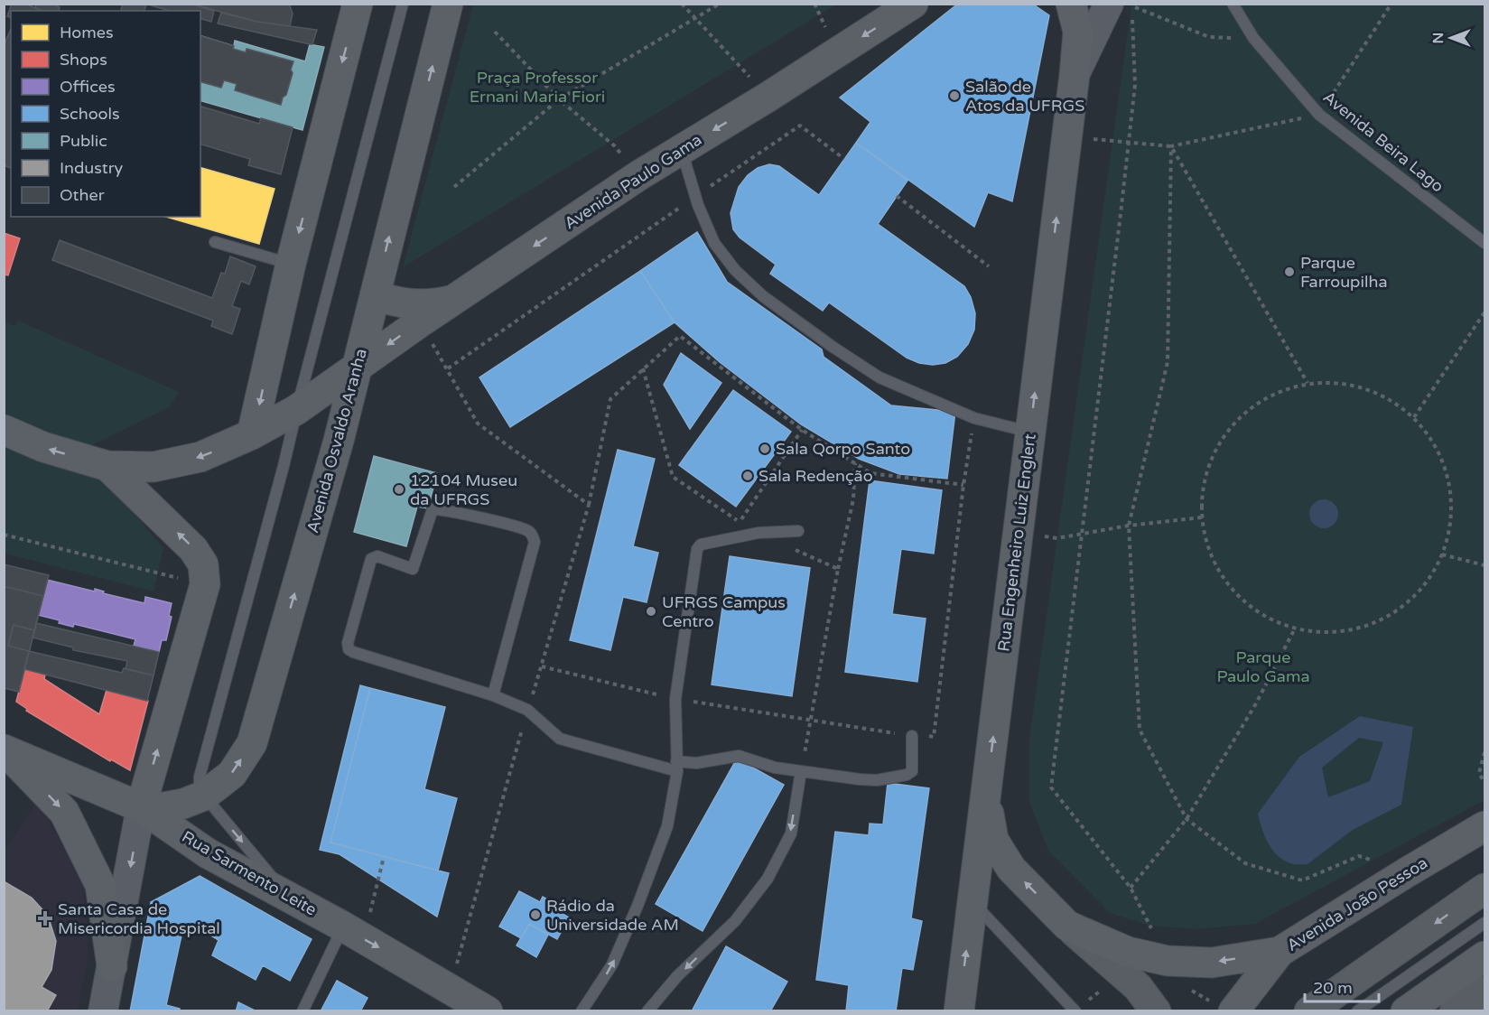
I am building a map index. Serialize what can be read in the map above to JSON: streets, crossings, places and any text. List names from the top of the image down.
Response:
{
  "streets": {
    "main road": [
      "Avenida Paulo Gama",
      "Avenida Osvaldo Aranha",
      "Rua Engenheiro Luiz Englert",
      "Rua Sarmento Leite",
      "Avenida João Pessoa"
    ],
    "lane": ["Avenida Beira Lago"]
  },
  "crossings": [
    ["Avenida Paulo Gama", "Avenida Osvaldo Aranha"],
    ["Avenida Osvaldo Aranha", "Rua Sarmento Leite"]
  ],
  "one_way": ["Avenida Paulo Gama", "Rua Engenheiro Luiz Englert"],
  "parks": ["Praça Professor Ernani Maria Fiori", "Parque Paulo Gama"],
  "places": {
    "other": [
      "Salão de Atos da UFRGS",
      "Parque Farroupilha",
      "Sala Qorpo Santo",
      "Sala Redenção",
      "12104 Museu da UFRGS",
      "UFRGS Campus Centro",
      "Rádio da Universidade AM"
    ],
    "health": ["Santa Casa de Misericordia Hospital"]
  },
  "legend": [
    "Homes",
    "Shops",
    "Offices",
    "Schools",
    "Public",
    "Industry",
    "Other"
  ],
  "scale_bar": "20 m",
  "north": "left"
}
